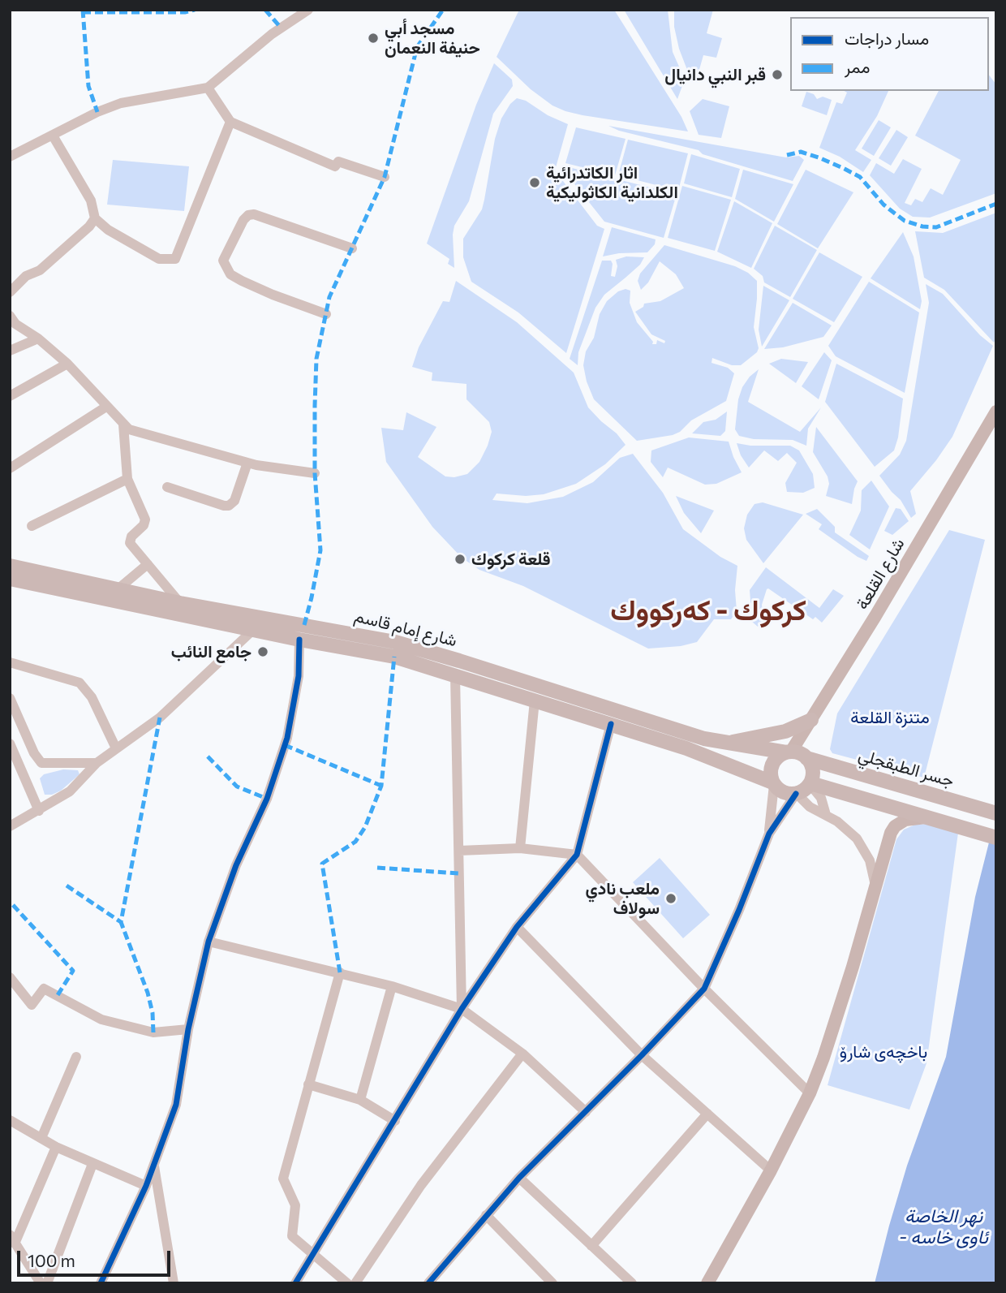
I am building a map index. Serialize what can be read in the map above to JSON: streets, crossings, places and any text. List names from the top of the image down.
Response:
{
  "streets": {
    "main road": ["شارع إمام قاسم", "جسر الطبقجلي"],
    "street": ["شارع القلعة"]
  },
  "crossings": [
    ["شارع القلعة", "شارع إمام قاسم"],
    ["شارع القلعة", "جسر الطبقجلي"],
    ["شارع إمام قاسم", "جسر الطبقجلي"]
  ],
  "districts": ["كركوك - کەرکووك"],
  "water": ["نهر الخاصة - ئاوی خاسە"],
  "parks": ["متنزة القلعة", "باخچەی شارۆ"],
  "places": [
    "مسجد أبي حنيفة النعمان",
    "قبر النبي دانيال",
    "اثار الكاتدرائية الكلدانية الكاثوليكية",
    "قلعة كركوك",
    "جامع النائب",
    "ملعب نادي سولاف"
  ],
  "legend": ["مسار دراجات", "ممر"],
  "scale_bar": "100 m"
}
